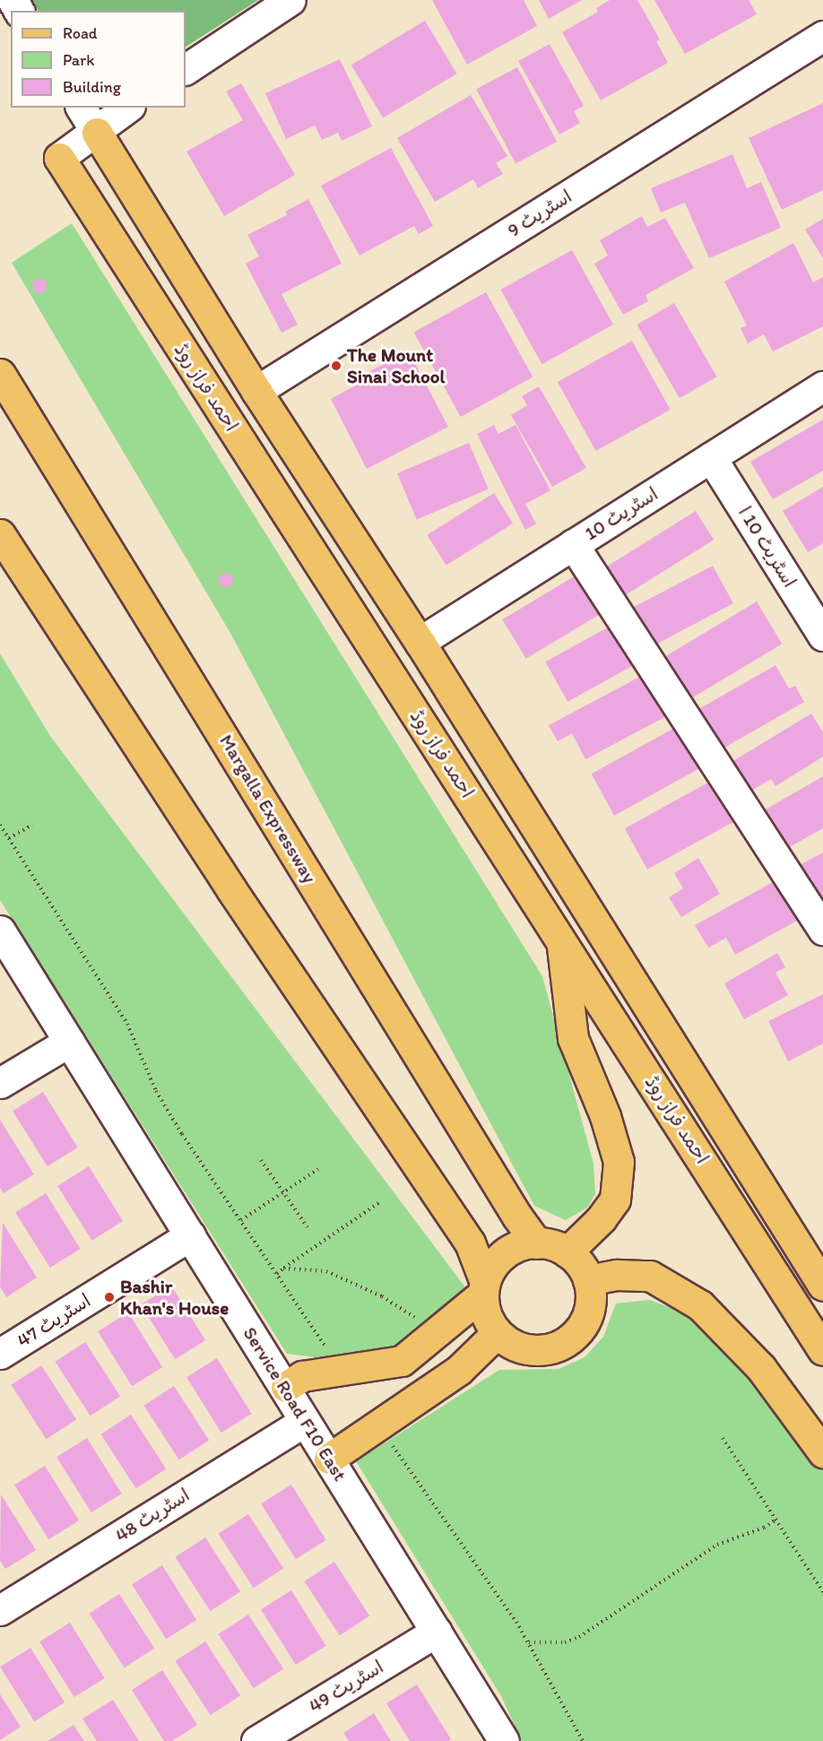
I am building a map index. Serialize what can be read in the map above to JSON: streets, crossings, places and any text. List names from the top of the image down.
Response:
{
  "streets": {
    "main road": ["احمد فراز روڈ", "Margalla Expressway"],
    "street": [
      "اسٹریٹ 9",
      "اسٹریٹ 10",
      "اسٹریٹ 10 ا",
      "اسٹریٹ 47",
      "Service Road F10 East",
      "اسٹریٹ 48",
      "اسٹریٹ 49"
    ]
  },
  "crossings": [
    ["اسٹریٹ 9", "احمد فراز روڈ"],
    ["احمد فراز روڈ", "اسٹریٹ 10"],
    ["اسٹریٹ 10", "اسٹریٹ 10 ا"],
    ["اسٹریٹ 47", "Service Road F10 East"],
    ["Service Road F10 East", "اسٹریٹ 48"],
    ["Service Road F10 East", "اسٹریٹ 49"]
  ],
  "places": ["The Mount Sinai School", "Bashir Khan's House"],
  "legend": ["Road", "Park", "Building"]
}
